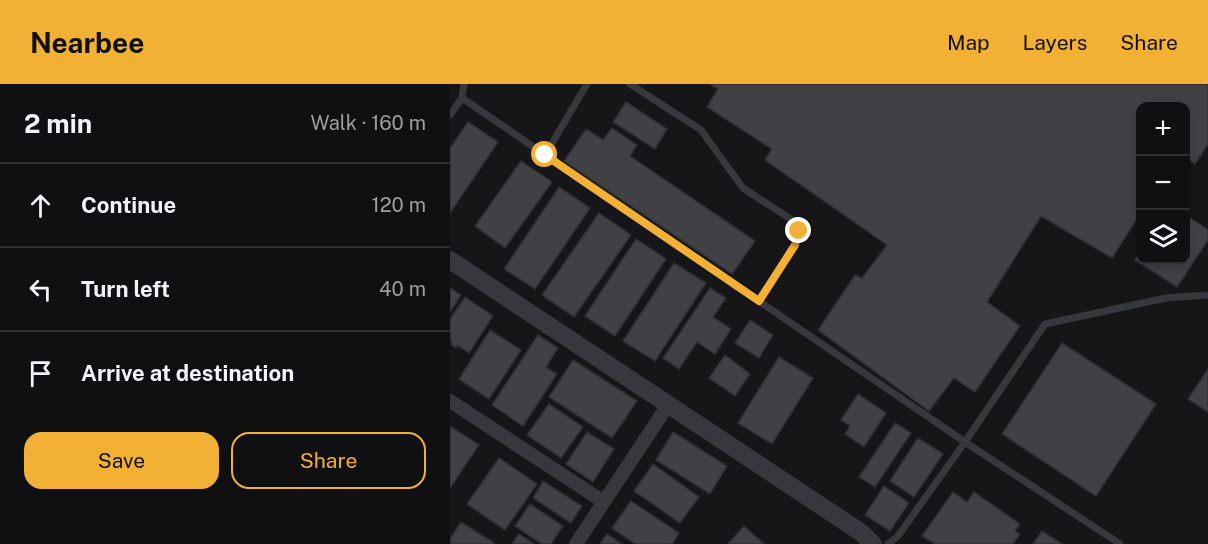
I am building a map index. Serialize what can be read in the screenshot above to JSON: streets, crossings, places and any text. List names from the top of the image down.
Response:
{
  "page": {
    "header": "Nearbee",
    "nav": ["Map", "Layers", "Share"],
    "heading": ["2 min", "Walk · 160 m"],
    "map_buttons": ["+", "−"],
    "list": [
      ["Continue", "120 m"],
      ["Turn left", "40 m"],
      "Arrive at destination"
    ],
    "buttons": ["Save", "Share"]
  }
}
